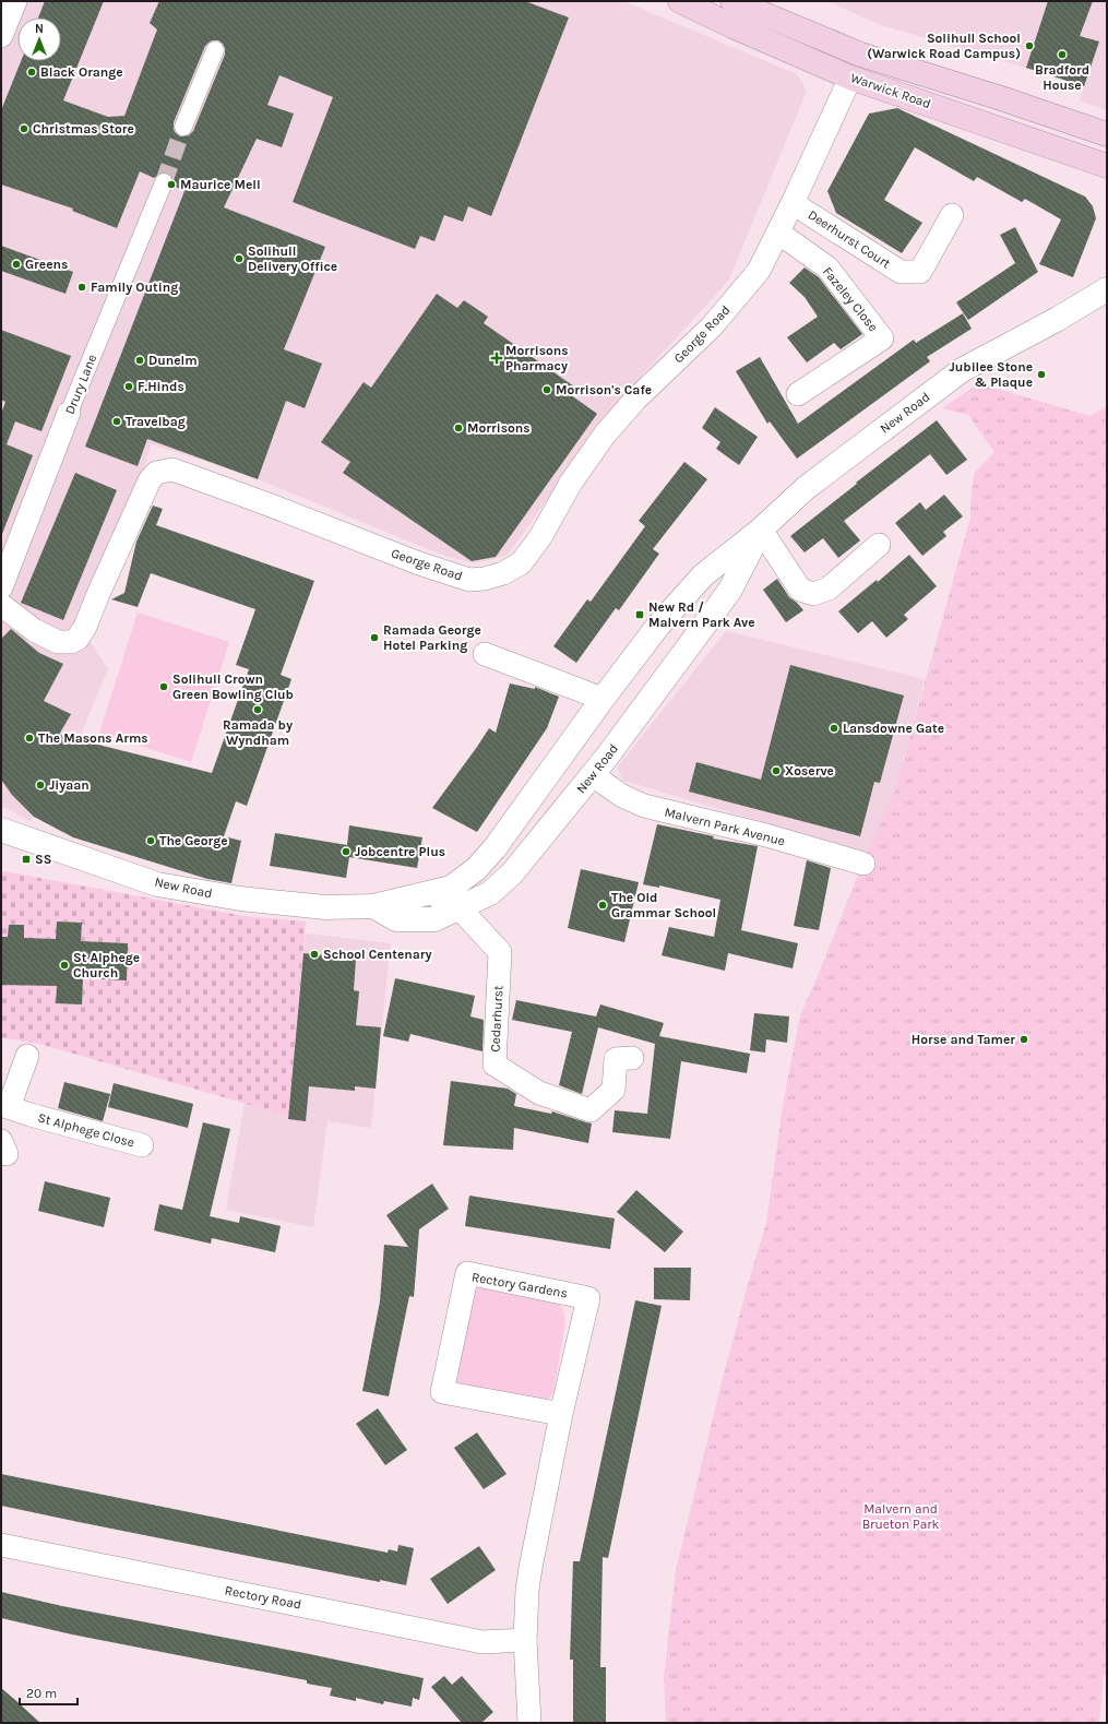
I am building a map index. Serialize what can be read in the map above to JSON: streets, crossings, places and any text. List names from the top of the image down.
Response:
{
  "streets": {
    "main road": ["Warwick Road"],
    "street": [
      "Deerhurst Court",
      "Fazeley Close",
      "George Road",
      "Drury Lane",
      "New Road",
      "Malvern Park Avenue",
      "Cedarhurst",
      "St Alphege Close",
      "Rectory Gardens",
      "Rectory Road"
    ]
  },
  "crossings": [
    ["Warwick Road", "George Road"],
    ["Deerhurst Court", "George Road"],
    ["Fazeley Close", "George Road"],
    ["New Road", "Malvern Park Avenue"],
    ["New Road", "Cedarhurst"],
    ["Rectory Gardens", "Rectory Road"]
  ],
  "parks": ["Malvern and Brueton Park"],
  "places": {
    "other": [
      "Solihull School (Warwick Road Campus)",
      "Bradford House",
      "Black Orange",
      "Christmas Store",
      "Maurice Mell",
      "Solihull Delivery Office",
      "Greens",
      "Family Outing",
      "Dunelm",
      "Jubilee Stone & Plaque",
      "F.Hinds",
      "Morrison's Cafe",
      "Travelbag",
      "Morrisons",
      "Ramada George Hotel Parking",
      "Solihull Crown Green Bowling Club",
      "Ramada by Wyndham",
      "Lansdowne Gate",
      "The Masons Arms",
      "Xoserve",
      "Jiyaan",
      "The George",
      "Jobcentre Plus",
      "The Old Grammar School",
      "School Centenary",
      "St Alphege Church",
      "Horse and Tamer"
    ],
    "health": ["Morrisons Pharmacy"],
    "transit": ["New Rd / Malvern Park Ave", "SS"]
  },
  "scale_bar": "20 m",
  "north": "top"
}
